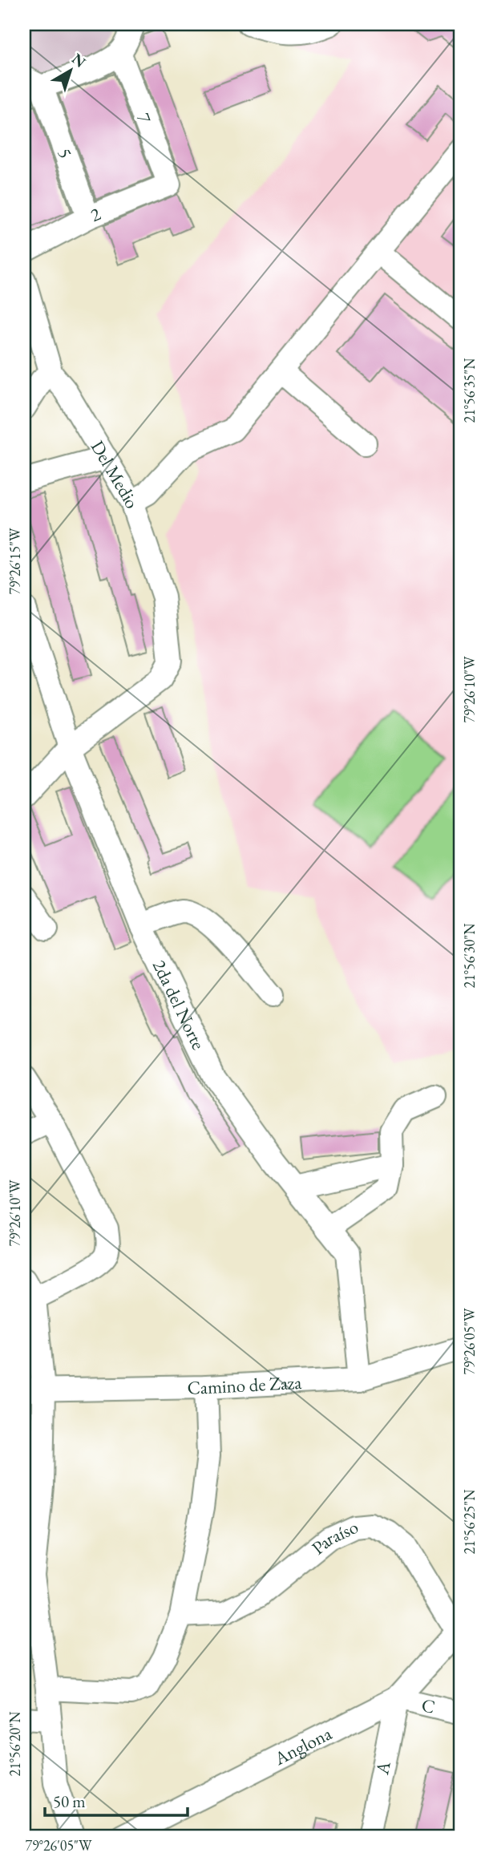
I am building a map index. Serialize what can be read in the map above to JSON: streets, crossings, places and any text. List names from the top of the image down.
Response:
{
  "streets": {
    "street": [
      "7",
      "5",
      "2",
      "Del Medio",
      "2da del Norte",
      "Camino de Zaza",
      "Paraíso",
      "C",
      "Anglona",
      "A"
    ]
  },
  "crossings": [
    ["7", "2"],
    ["5", "2"],
    ["Del Medio", "2da del Norte"],
    ["2da del Norte", "Camino de Zaza"],
    ["Paraíso", "Anglona"],
    ["C", "Anglona"],
    ["C", "A"],
    ["Anglona", "A"]
  ],
  "scale_bar": "50 m",
  "north": "top right",
  "coordinates": [
    "21°56'35\"N",
    "79°26'15\"W",
    "79°26'10\"W",
    "21°56'30\"N",
    "79°26'05\"W",
    "21°56'25\"N",
    "21°56'20\"N"
  ]
}
